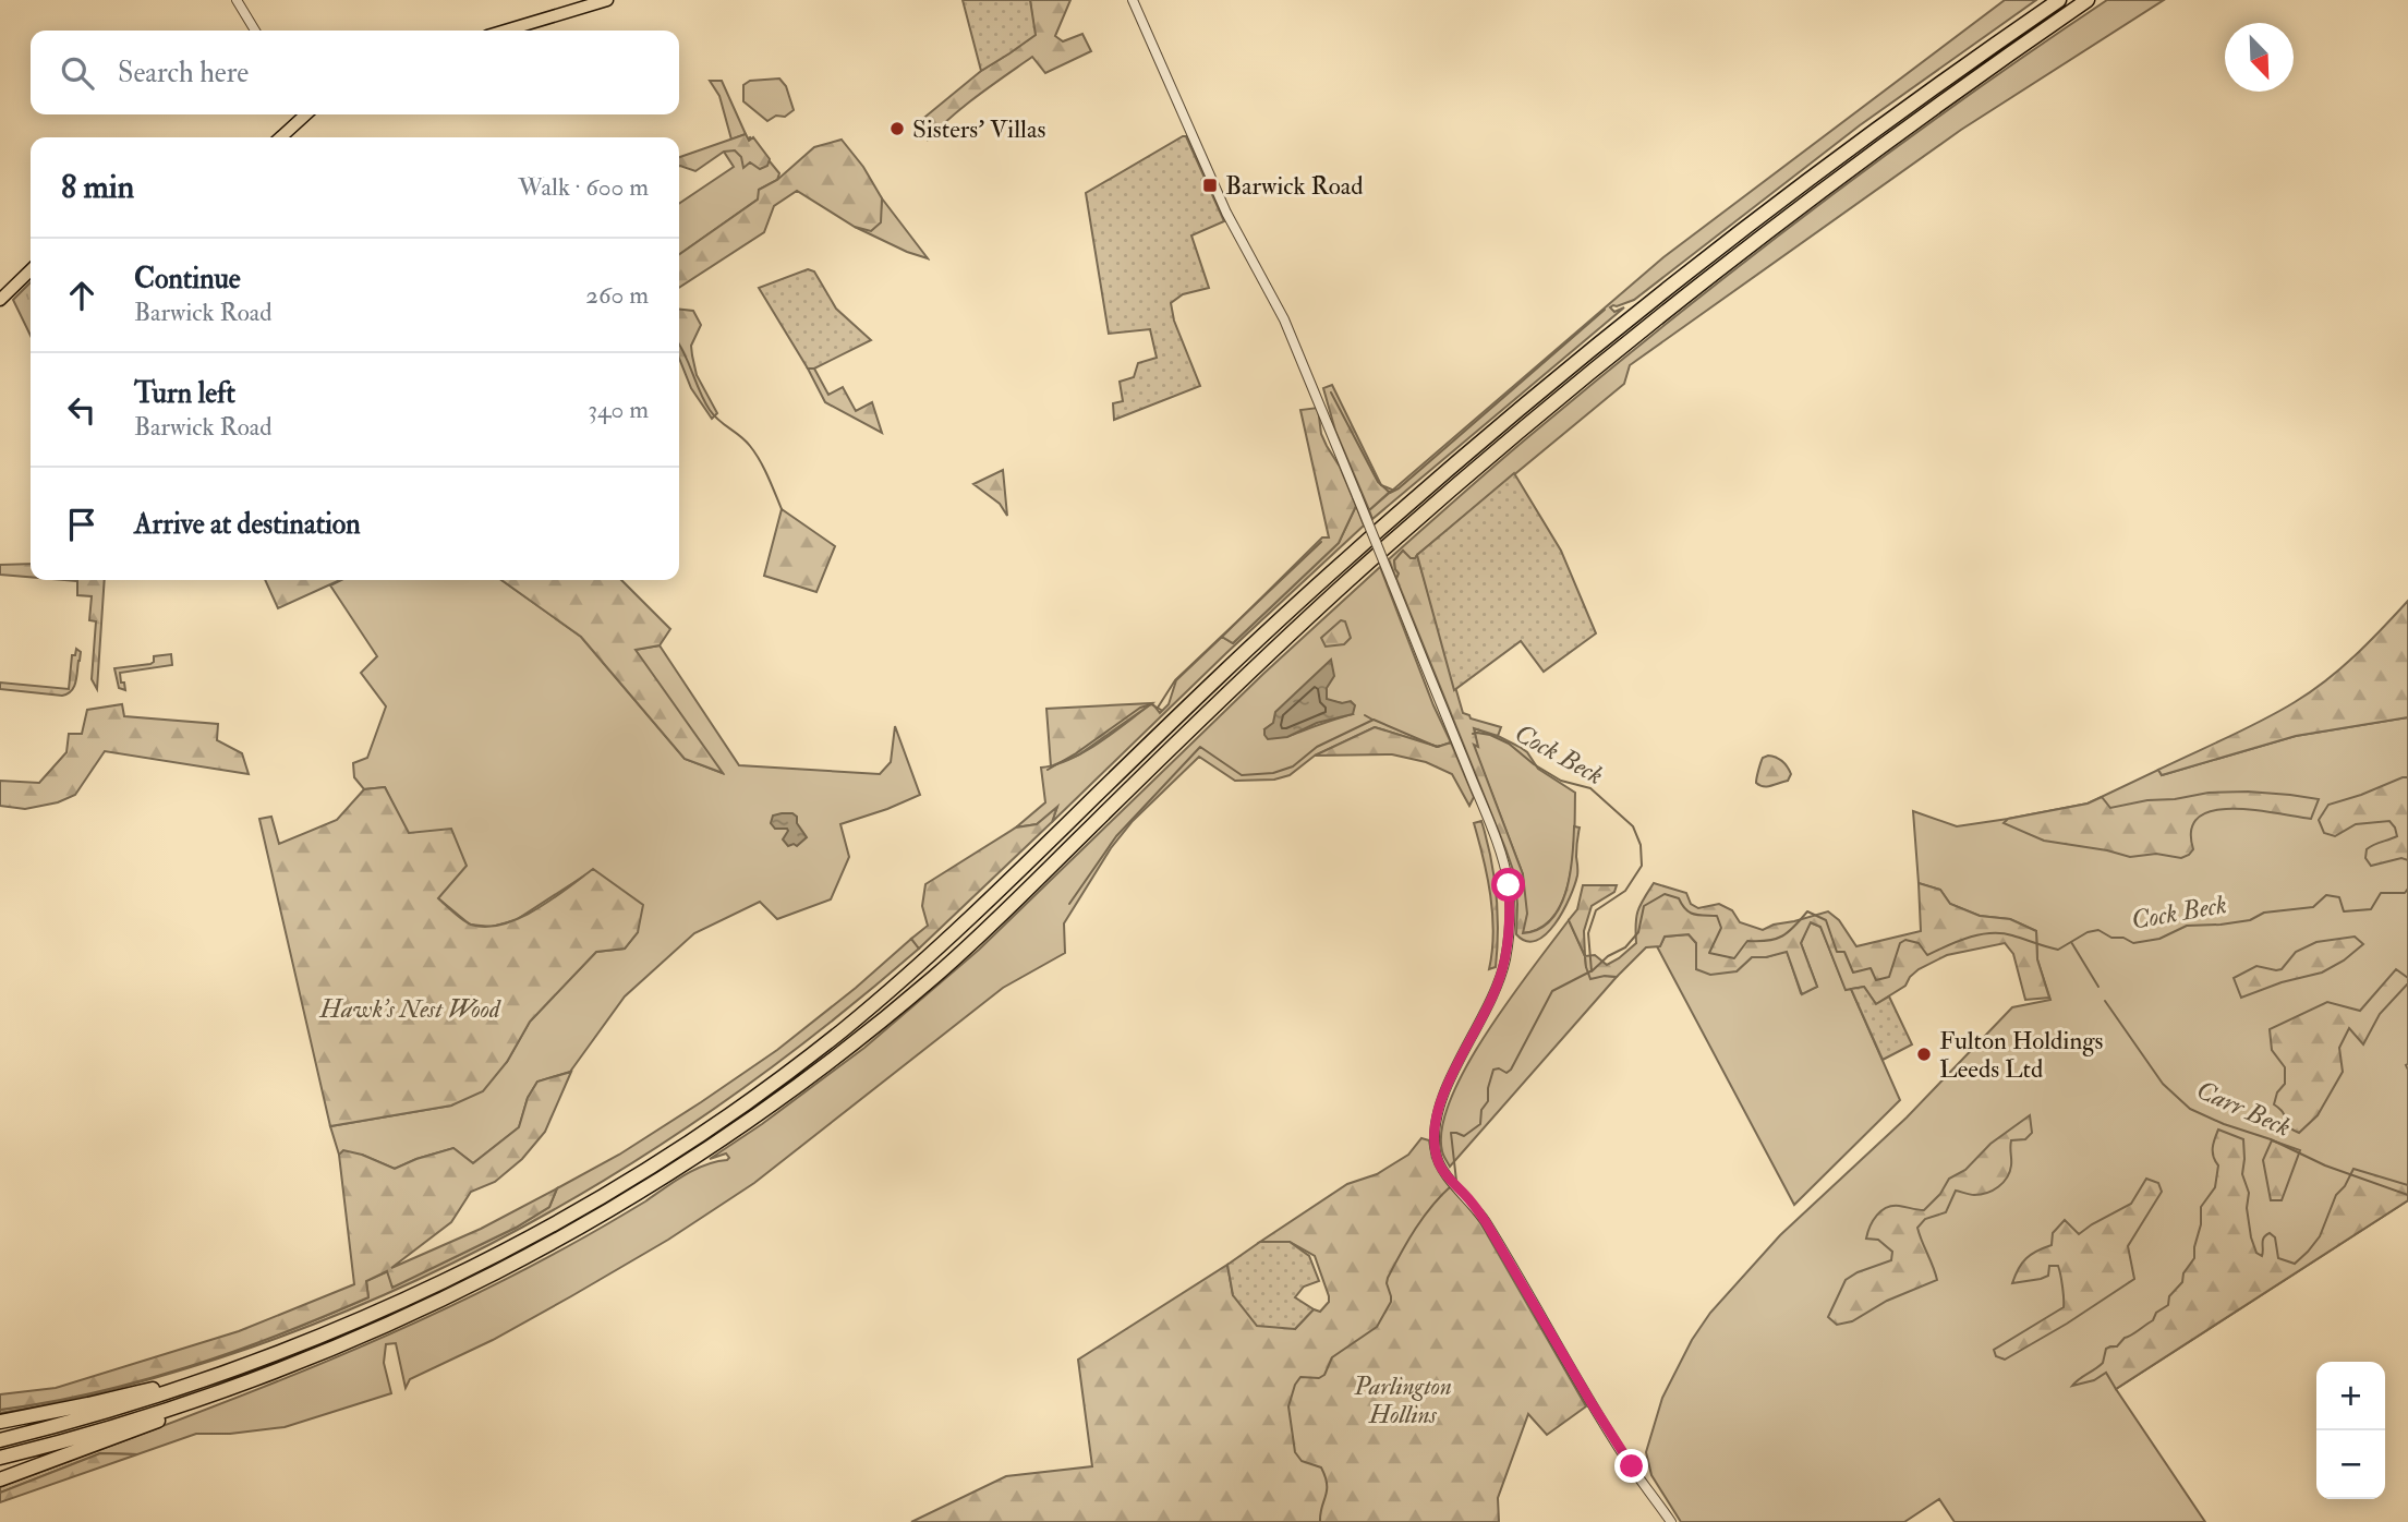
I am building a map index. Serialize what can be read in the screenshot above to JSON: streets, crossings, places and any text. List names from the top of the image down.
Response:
{
  "water": ["Cock Beck", "Carr Beck"],
  "parks": ["Hawk's Nest Wood", "Parlington Hollins"],
  "places": {
    "other": ["Sisters' Villas", "Fulton Holdings Leeds Ltd"],
    "transit": ["Barwick Road"]
  },
  "north": "bottom right",
  "page": {
    "search": "Search here",
    "heading": ["8 min", "Walk · 600 m"],
    "list": [
      ["Continue", "Barwick Road", "260 m"],
      ["Turn left", "Barwick Road", "340 m"],
      "Arrive at destination"
    ],
    "map_buttons": ["+", "−"]
  }
}
